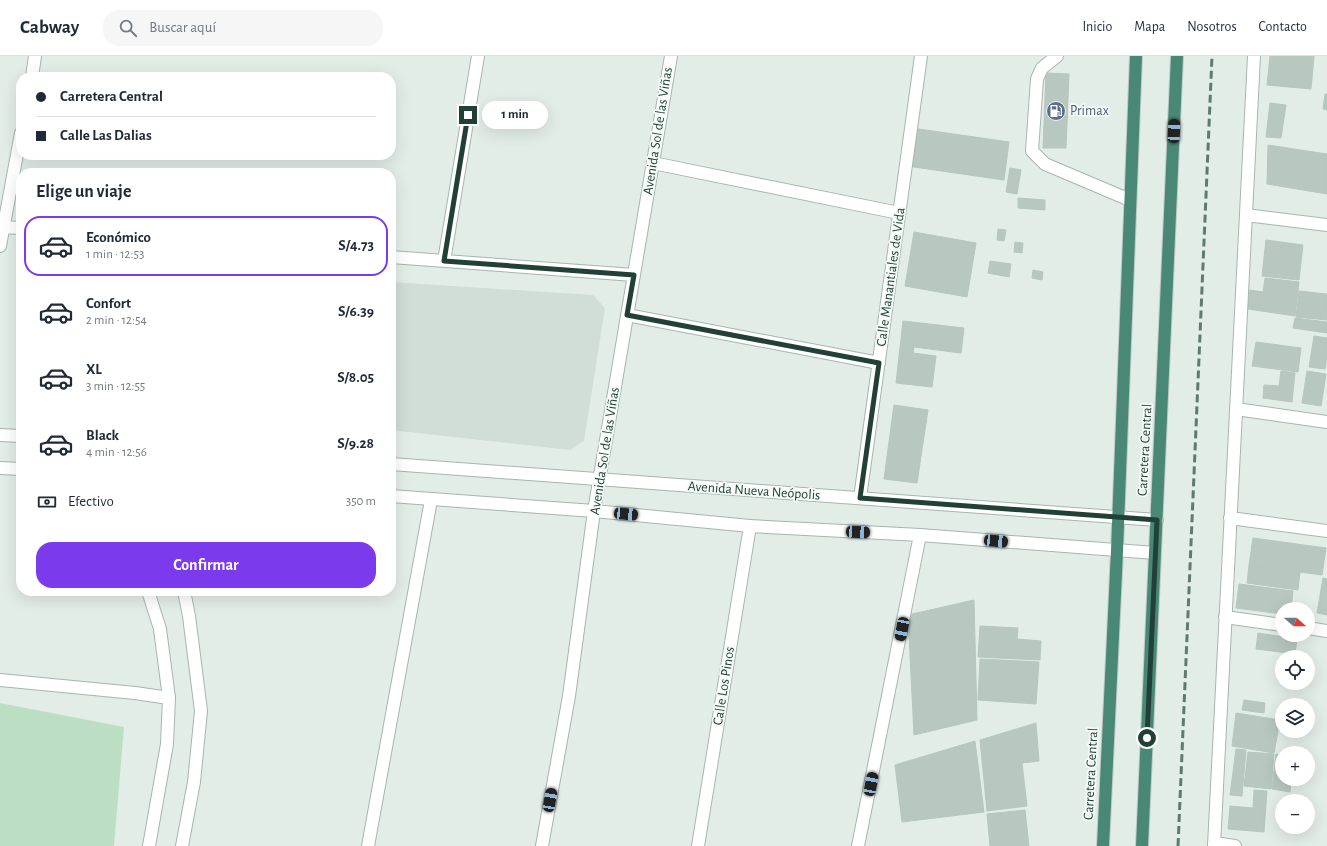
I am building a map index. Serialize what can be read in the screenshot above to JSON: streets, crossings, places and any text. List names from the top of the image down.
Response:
{
  "streets": {
    "highway": ["Carretera Central"],
    "street": [
      "Avenida Sol de las Viñas",
      "Calle Manantiales de Vida",
      "Avenida Nueva Neópolis",
      "Calle Los Pinos"
    ]
  },
  "crossings": [
    ["Avenida Sol de las Viñas", "Avenida Nueva Neópolis"],
    ["Calle Manantiales de Vida", "Avenida Nueva Neópolis"],
    ["Carretera Central", "Avenida Nueva Neópolis"]
  ],
  "places": {
    "fuel station": ["Primax"]
  },
  "north": "right",
  "page": {
    "header": "Cabway",
    "search": "Buscar aquí",
    "nav": [
      "Inicio",
      "Mapa",
      "Nosotros",
      "Contacto"
    ],
    "banner": ["Carretera Central", "Calle Las Dalias"],
    "bubble": "1 min",
    "heading": "Elige un viaje",
    "list": [
      {
        "name": "Económico",
        "note": "1 min · 12:53",
        "value": "S/4.73"
      },
      {
        "name": "Confort",
        "note": "2 min · 12:54",
        "value": "S/6.39"
      },
      {
        "name": "XL",
        "note": "3 min · 12:55",
        "value": "S/8.05"
      },
      {
        "name": "Black",
        "note": "4 min · 12:56",
        "value": "S/9.28"
      }
    ],
    "pay": ["Efectivo", "350 m"],
    "buttons": "Confirmar",
    "map_buttons": ["+", "−"]
  }
}
